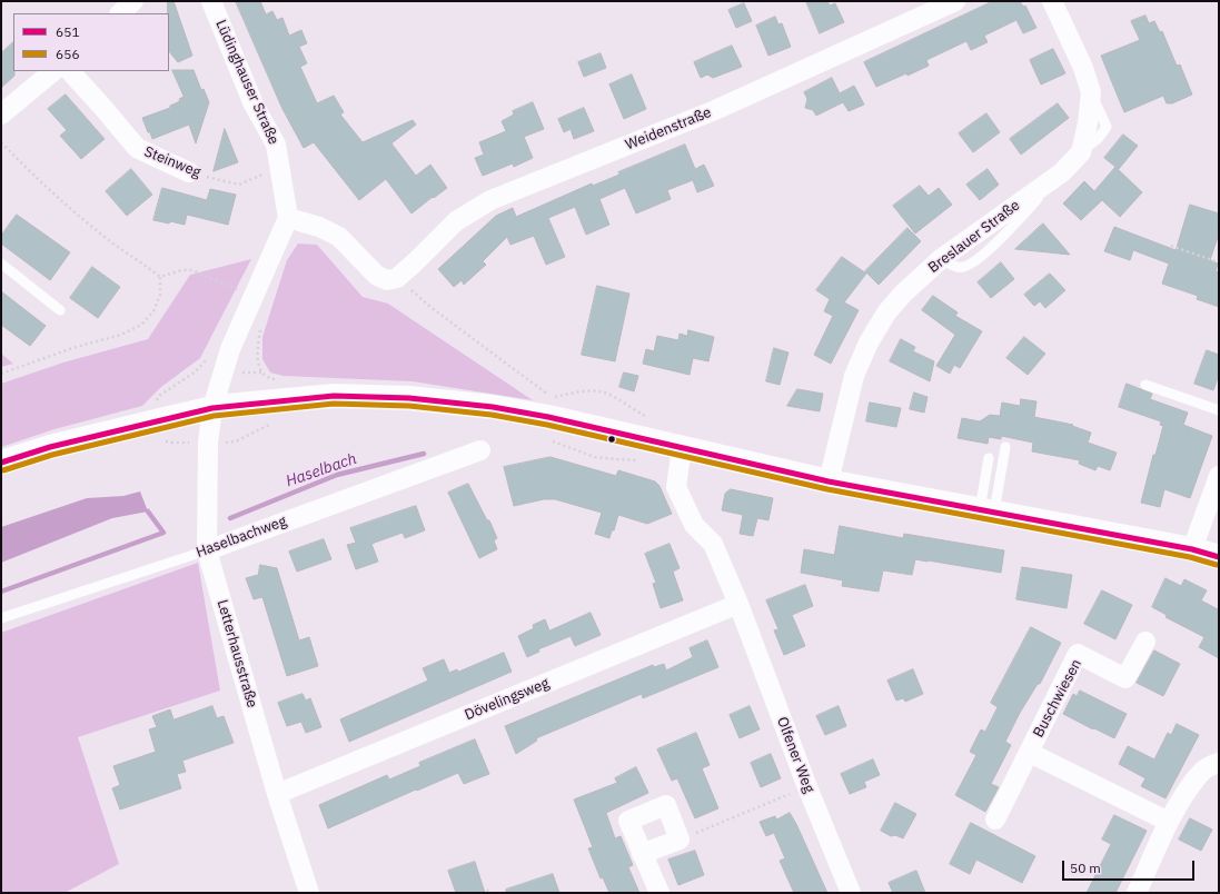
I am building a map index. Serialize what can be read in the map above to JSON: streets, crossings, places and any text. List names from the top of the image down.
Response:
{
  "streets": {
    "street": [
      "Lüdinghauser Straße",
      "Weidenstraße",
      "Steinweg",
      "Breslauer Straße",
      "Haselbachweg",
      "Letterhausstraße",
      "Buschwiesen",
      "Dövelingsweg",
      "Olfener Weg"
    ]
  },
  "crossings": [
    ["Lüdinghauser Straße", "Steinweg"],
    ["Haselbachweg", "Letterhausstraße"],
    ["Letterhausstraße", "Dövelingsweg"],
    ["Dövelingsweg", "Olfener Weg"]
  ],
  "water": ["Haselbach"],
  "lines": ["transit line 651", "transit line 656"],
  "legend": ["651", "656"],
  "scale_bar": "50 m"
}
